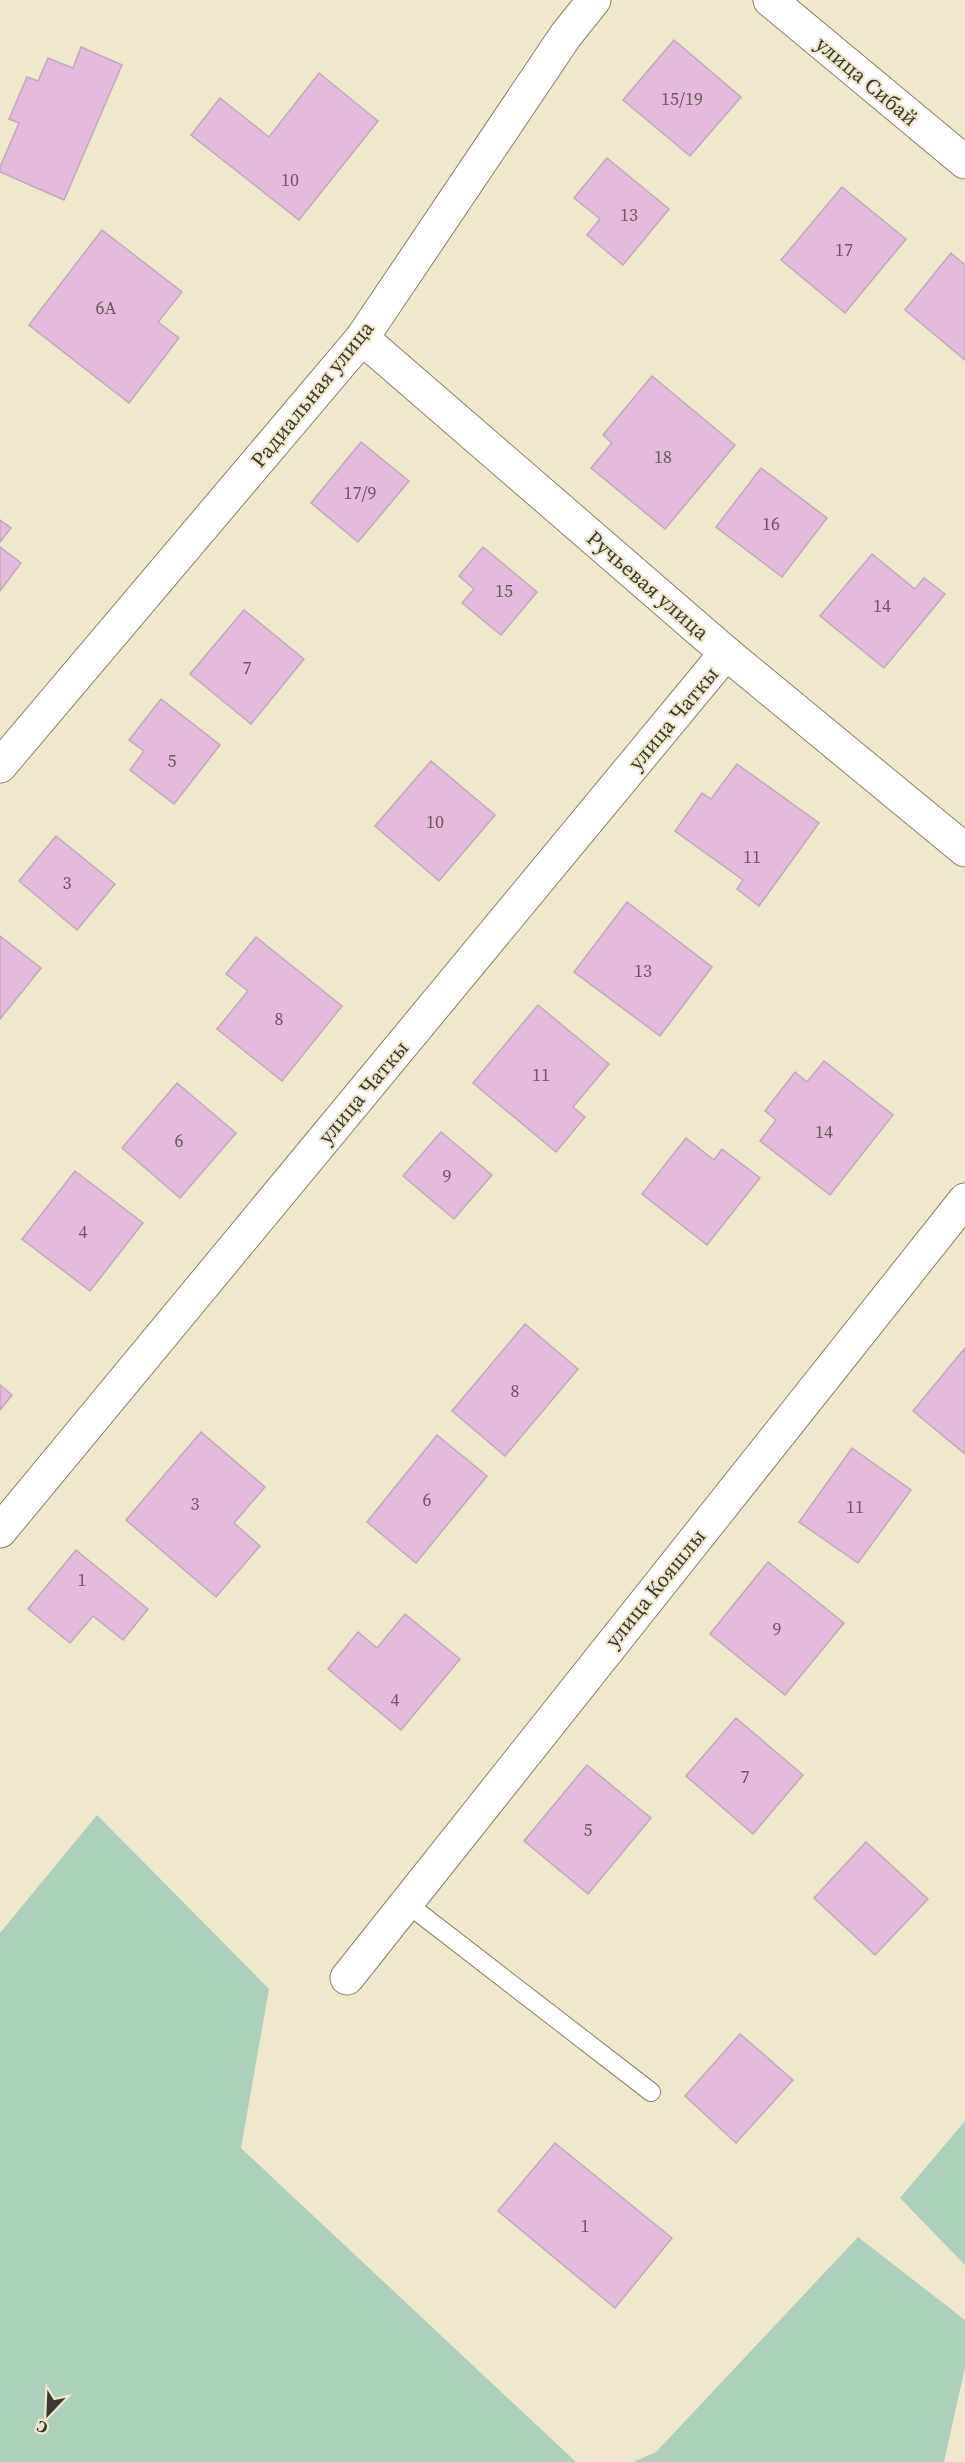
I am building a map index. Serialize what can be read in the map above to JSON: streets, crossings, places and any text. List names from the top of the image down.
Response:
{
  "streets": {
    "street": [
      "улица Сибай",
      "Радиальная улица",
      "Ручьевая улица",
      "улица Чаткы",
      "улица Кояшлы"
    ]
  },
  "crossings": [
    ["Радиальная улица", "Ручьевая улица"],
    ["Ручьевая улица", "улица Чаткы"]
  ],
  "house_numbers": [
    "15/19",
    "10",
    "13",
    "17",
    "6А",
    "18",
    "17/9",
    "16",
    "15",
    "14",
    "7",
    "5",
    "10",
    "11",
    "3",
    "13",
    "8",
    "11",
    "14",
    "6",
    "9",
    "4",
    "8",
    "6",
    "3",
    "11",
    "1",
    "9",
    "4",
    "7",
    "5",
    "1"
  ],
  "north": "bottom left"
}
